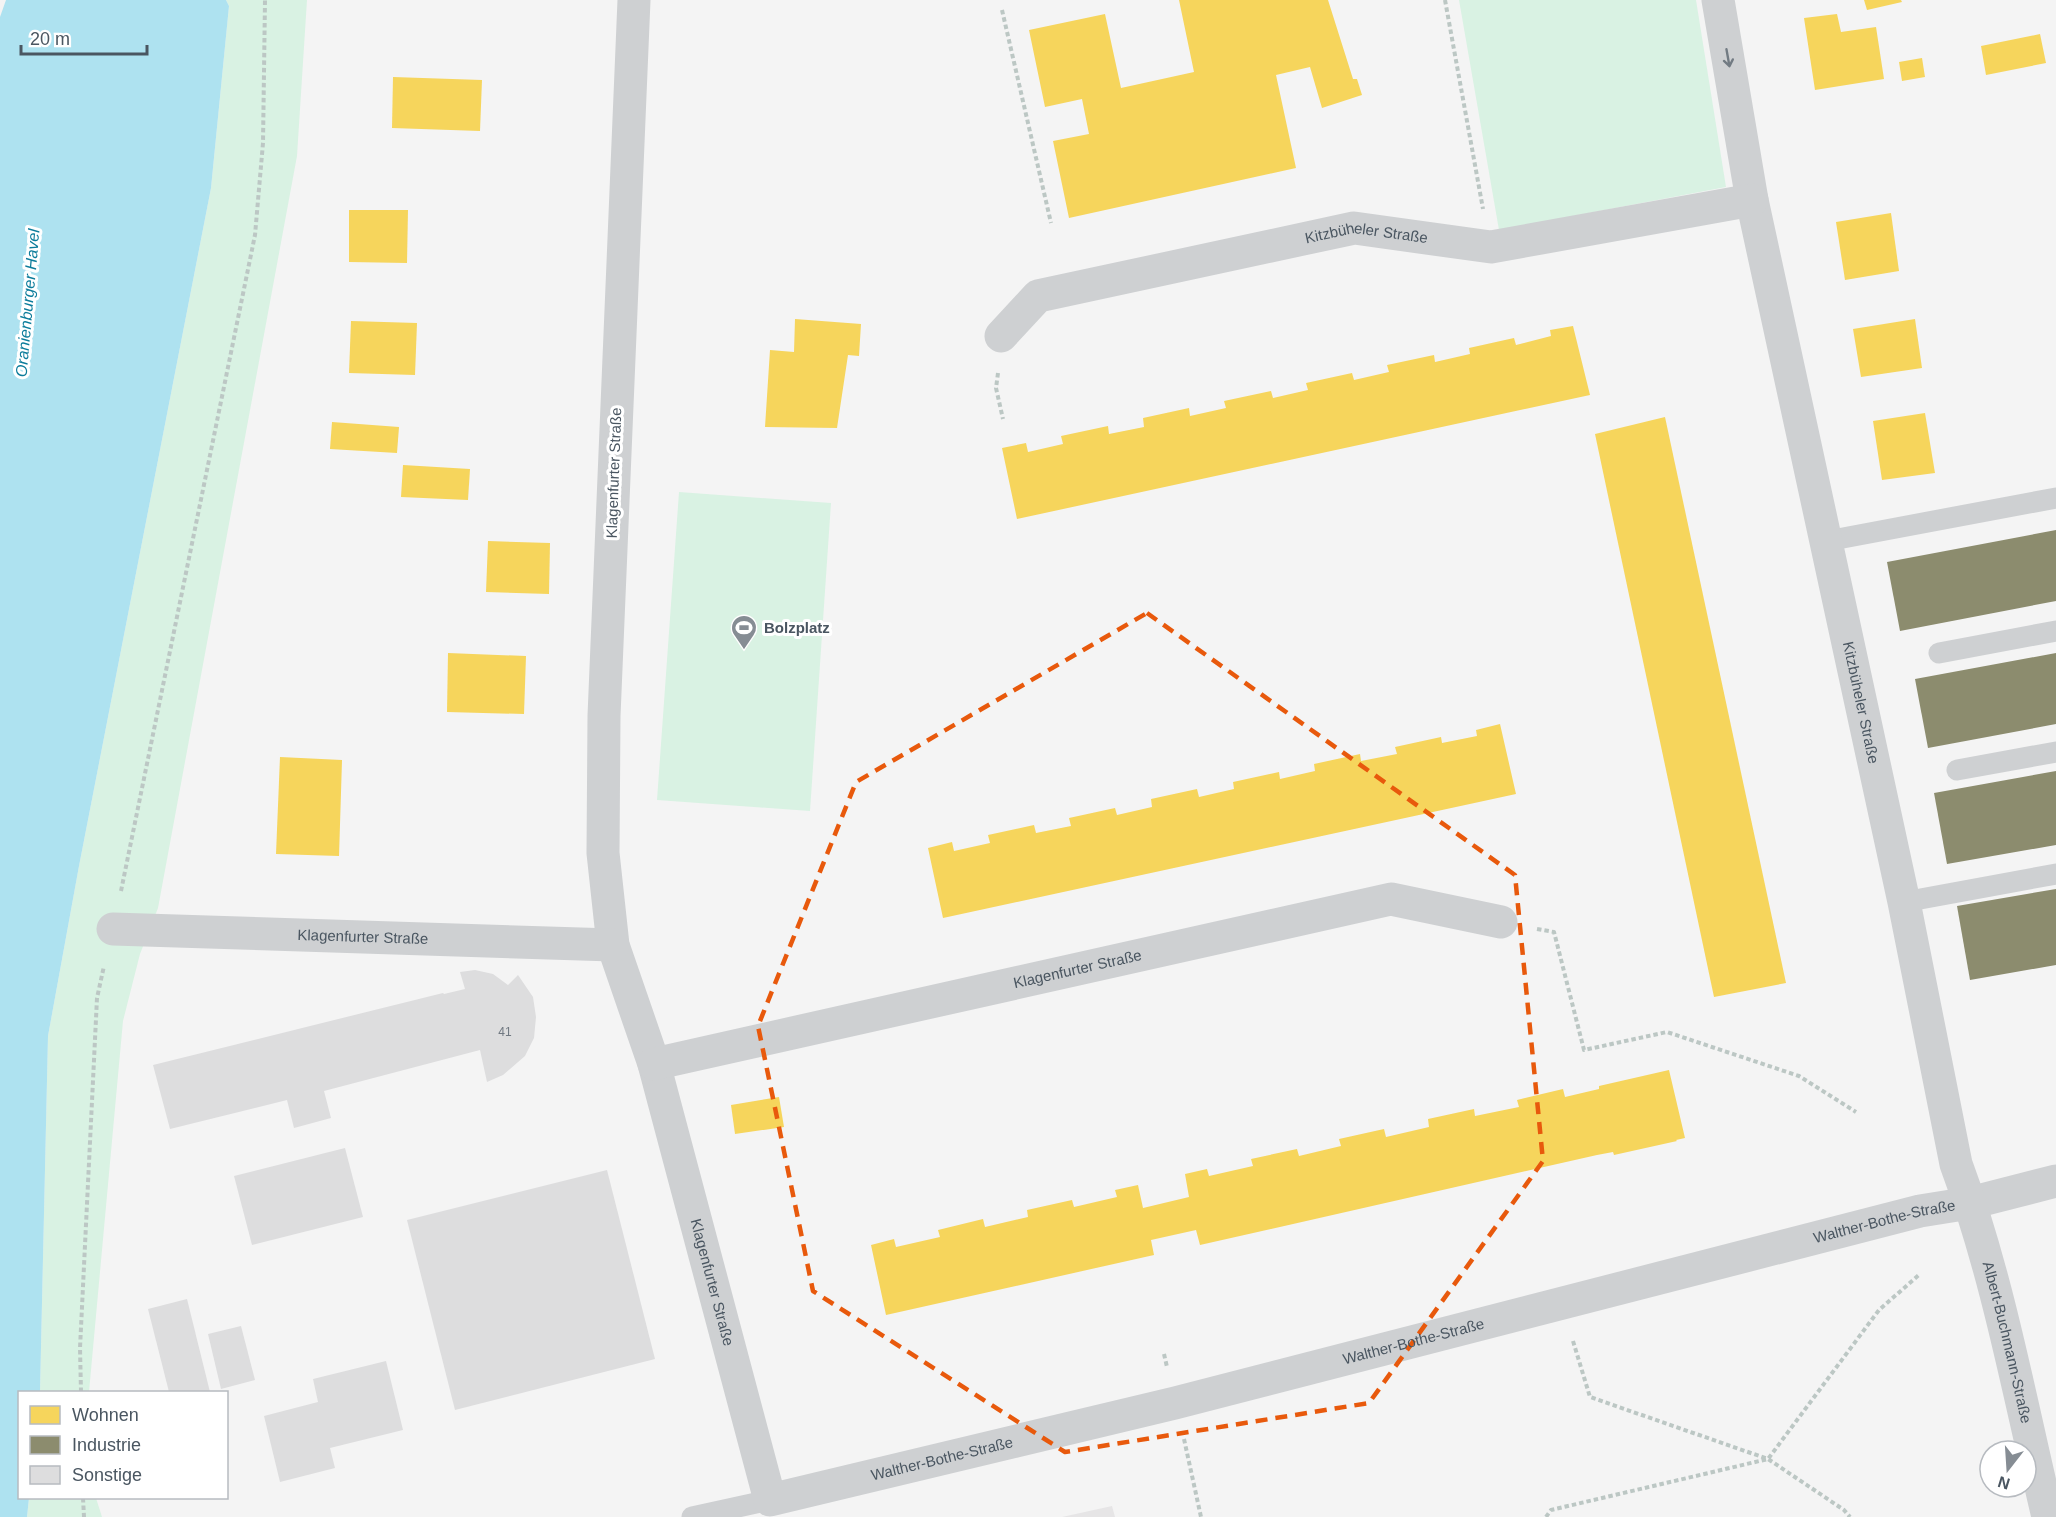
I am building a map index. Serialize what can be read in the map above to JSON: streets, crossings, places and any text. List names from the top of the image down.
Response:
{
  "streets": {
    "street": [
      "Kitzbüheler Straße",
      "Klagenfurter Straße",
      "Walther-Bothe-Straße",
      "Albert-Buchmann-Straße"
    ]
  },
  "crossings": [
    ["Kitzbüheler Straße", "Walther-Bothe-Straße"],
    ["Kitzbüheler Straße", "Albert-Buchmann-Straße"],
    ["Klagenfurter Straße", "Walther-Bothe-Straße"],
    ["Walther-Bothe-Straße", "Albert-Buchmann-Straße"]
  ],
  "water": ["Oranienburger Havel"],
  "places": {
    "sports": ["Bolzplatz"]
  },
  "house_numbers": ["41"],
  "legend": ["Wohnen", "Industrie", "Sonstige"],
  "scale_bar": "20 m",
  "north": "bottom"
}
